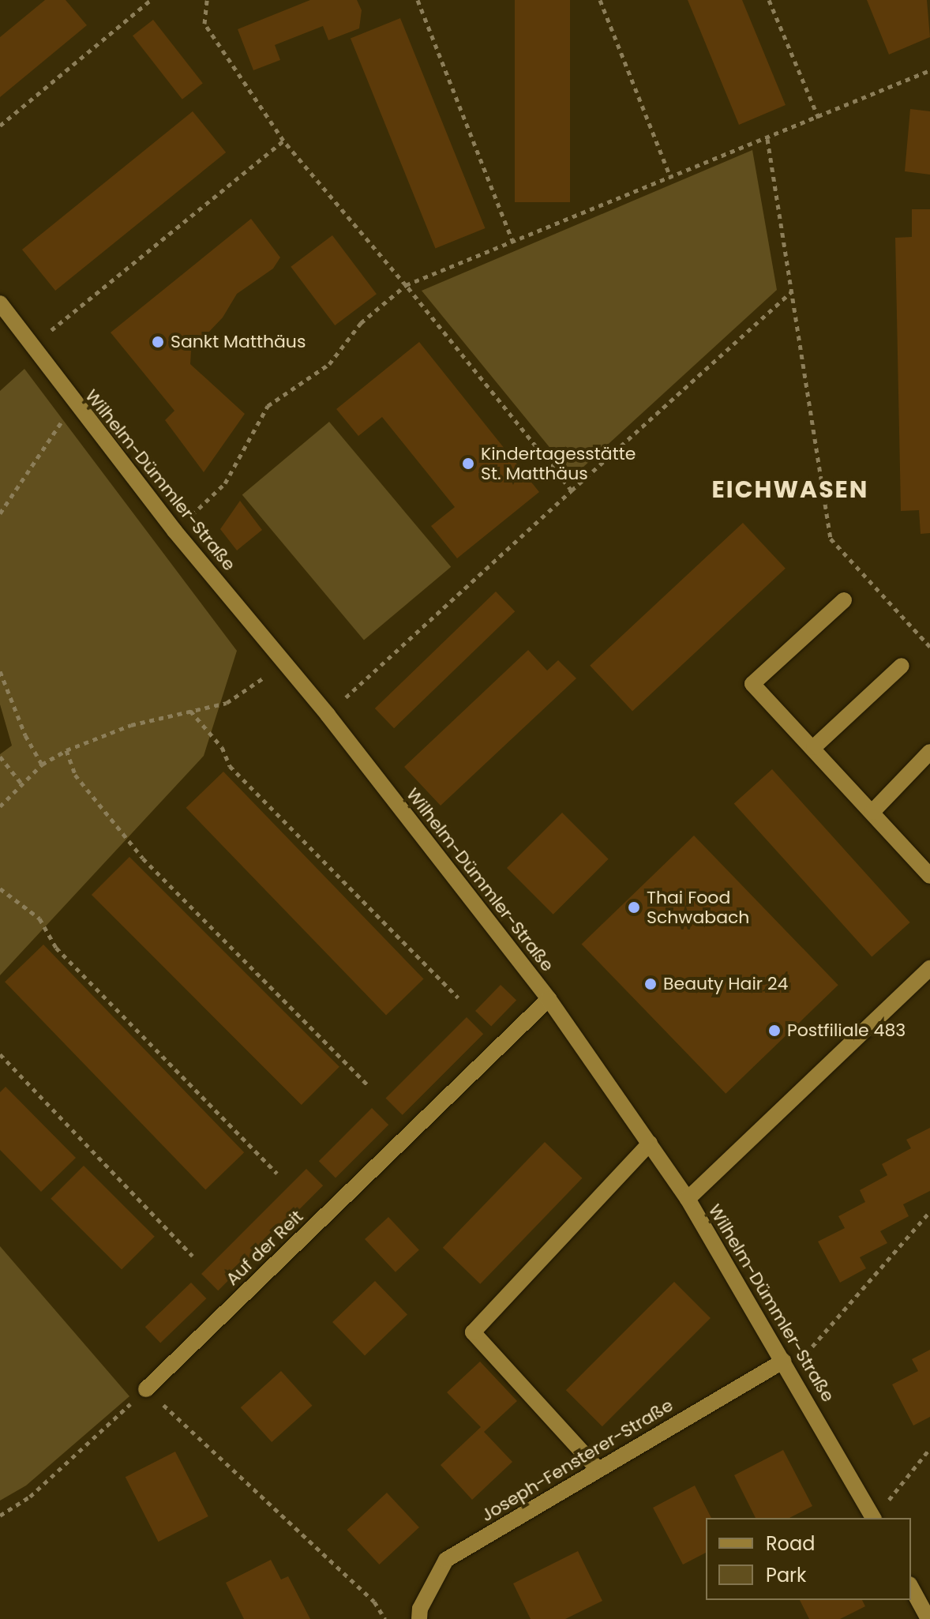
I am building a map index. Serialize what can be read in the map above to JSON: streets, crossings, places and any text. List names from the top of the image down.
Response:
{
  "streets": {
    "street": ["Wilhelm-Dümmler-Straße", "Auf der Reit", "Joseph-Fensterer-Straße"]
  },
  "crossings": [
    ["Wilhelm-Dümmler-Straße", "Auf der Reit"],
    ["Wilhelm-Dümmler-Straße", "Joseph-Fensterer-Straße"]
  ],
  "districts": ["EICHWASEN"],
  "places": [
    "Sankt Matthäus",
    "Kindertagesstätte St. Matthäus",
    "Thai Food Schwabach",
    "Beauty Hair 24",
    "Postfiliale 483"
  ],
  "legend": ["Road", "Park"]
}
